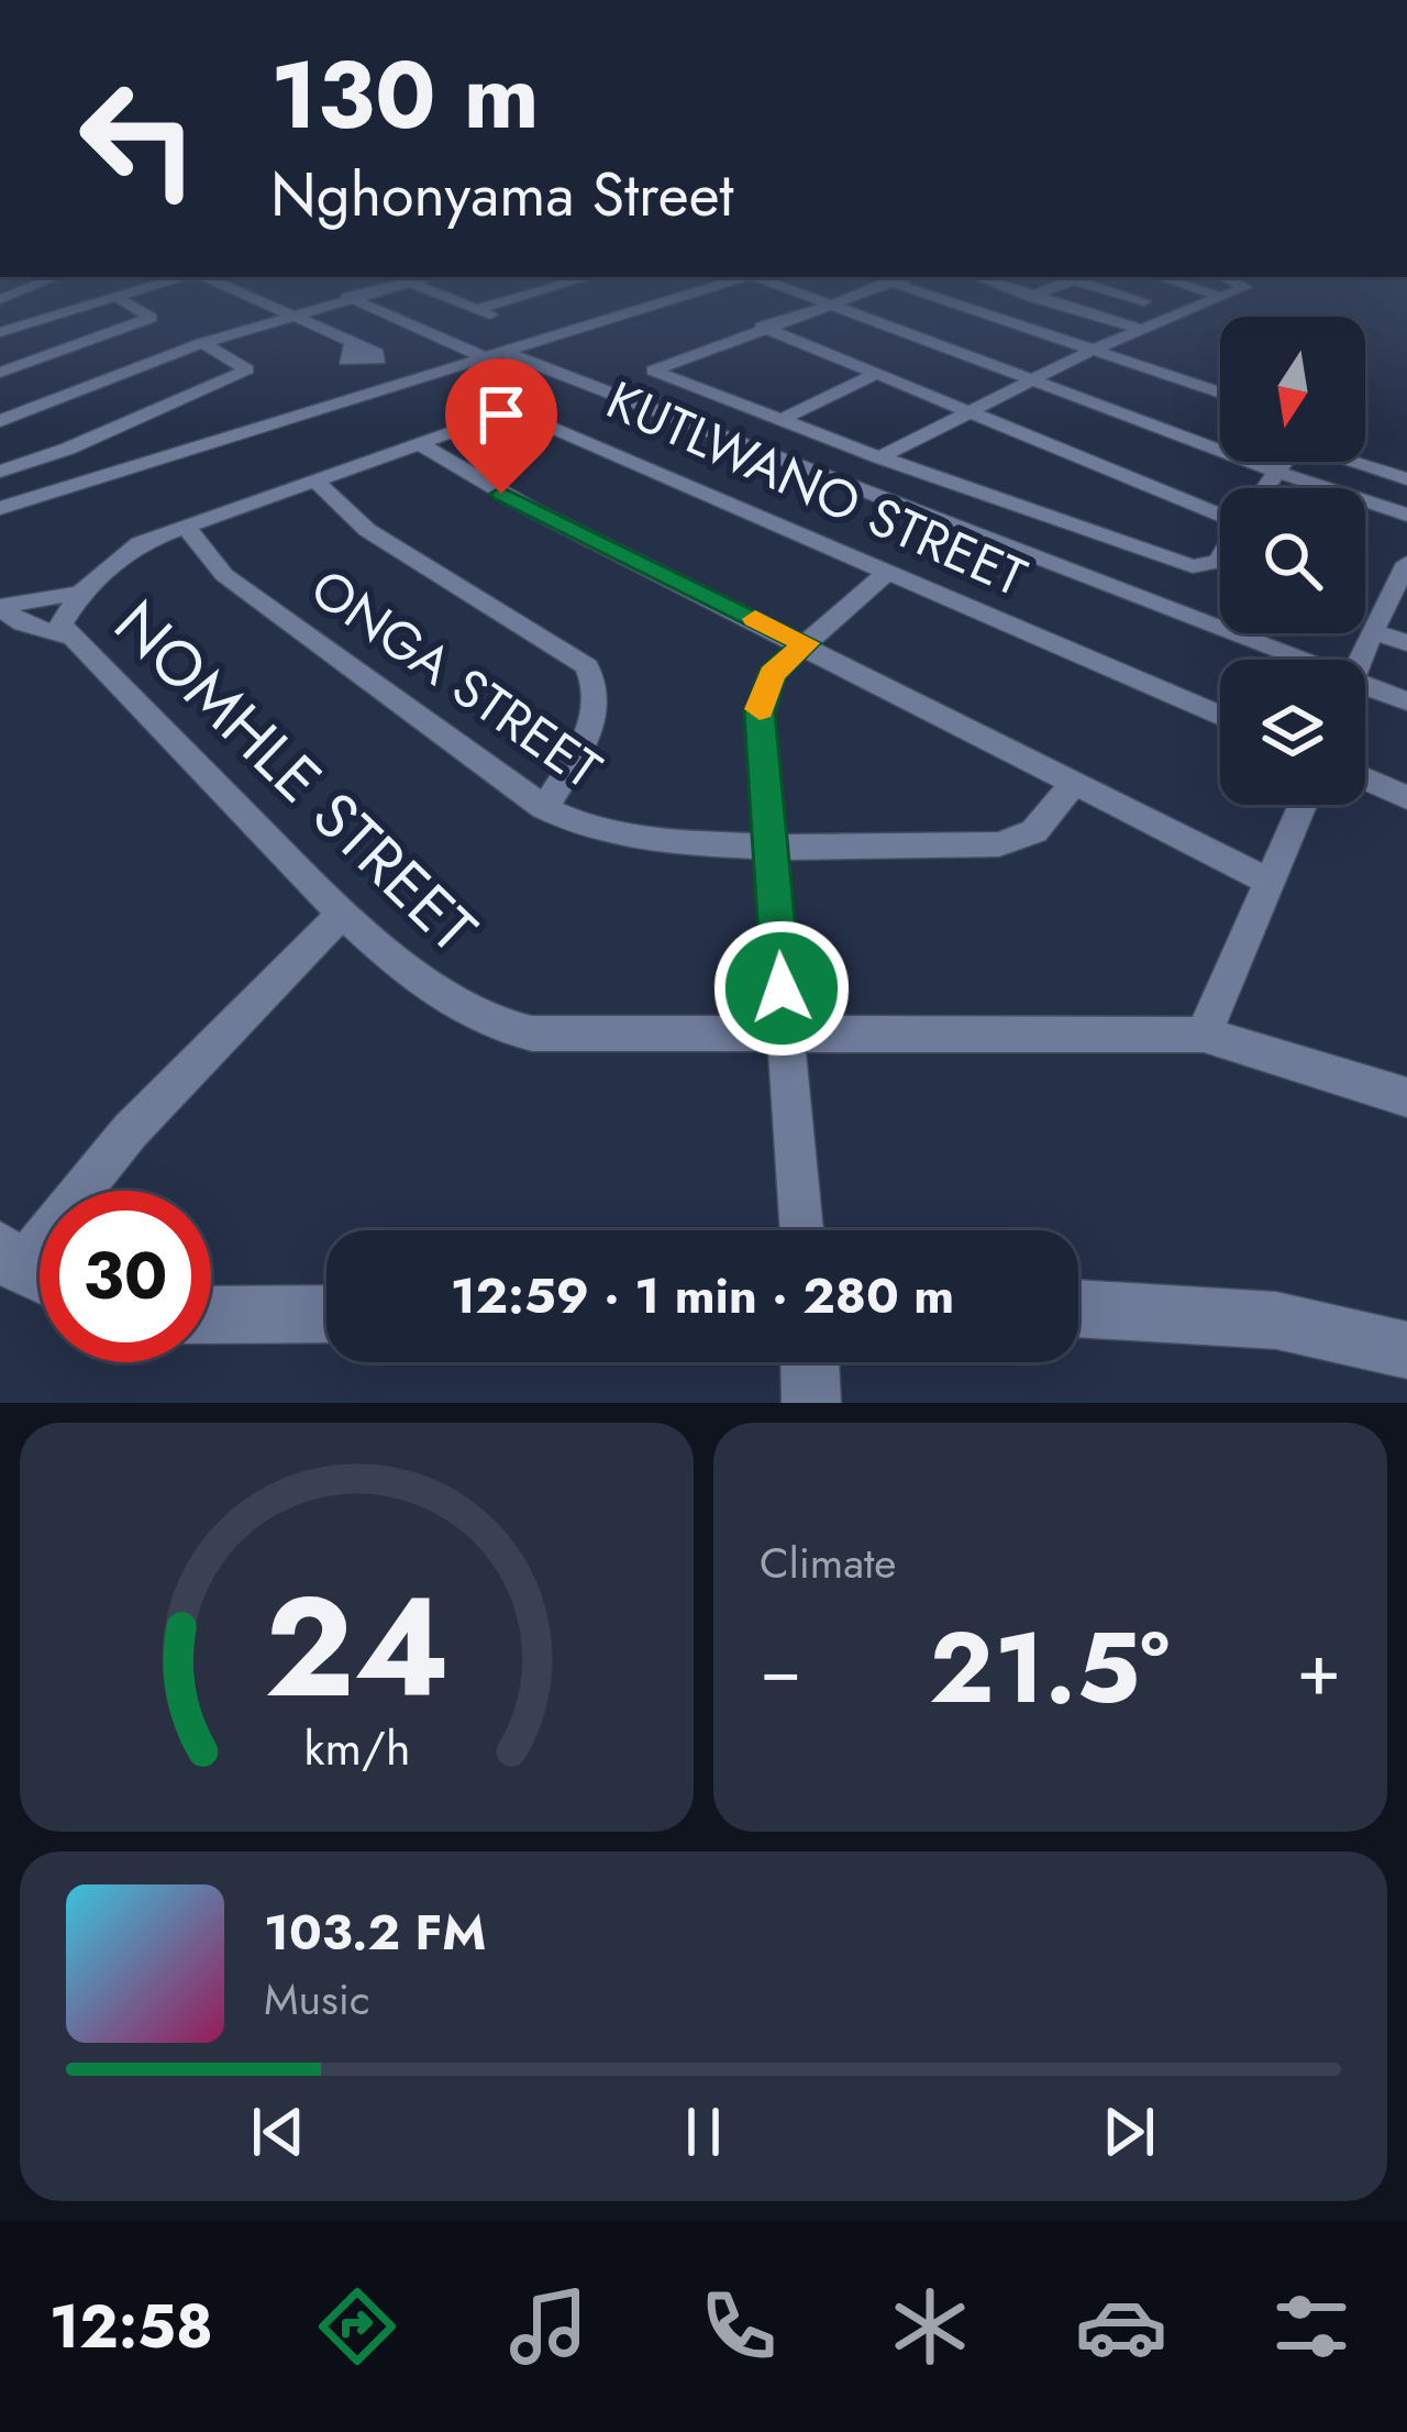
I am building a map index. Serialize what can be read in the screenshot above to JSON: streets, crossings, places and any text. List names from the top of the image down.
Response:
{
  "streets": {
    "street": ["KUTLWANO STREET", "ONGA STREET", "NOMHLE STREET"]
  },
  "crossings": [
    ["KUTLWANO STREET", "ONGA STREET"],
    ["KUTLWANO STREET", "NOMHLE STREET"]
  ],
  "north": "bottom",
  "page": {
    "turn": ["130 m", "Nghonyama Street"],
    "limit": "30",
    "trip": "12:59 · 1 min · 280 m",
    "tile": "Climate",
    "heat": ["−", "21.5°", "+"],
    "song": ["103.2 FM", "Music"],
    "tabs": "12:58",
    "gauge": ["24", "km/h"]
  }
}
